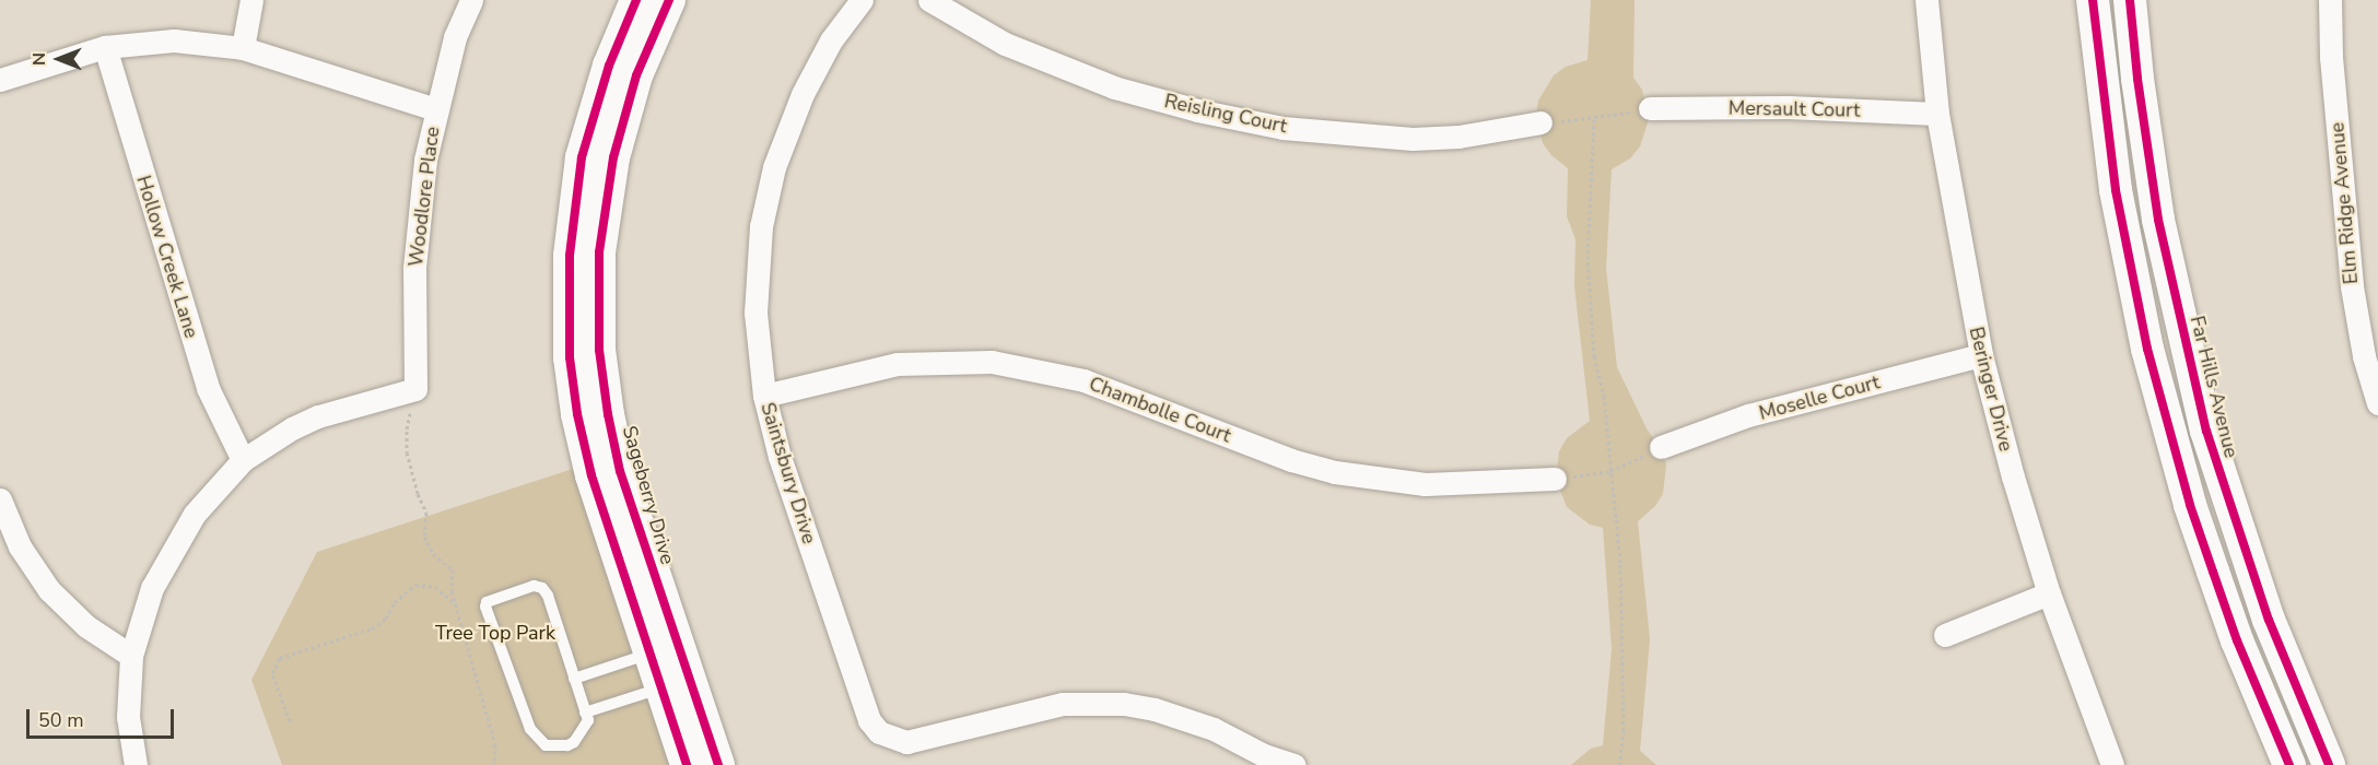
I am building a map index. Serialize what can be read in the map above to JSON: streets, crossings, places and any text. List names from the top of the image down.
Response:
{
  "streets": {
    "main road": ["Far Hills Avenue", "Sageberry Drive"],
    "street": [
      "Mersault Court",
      "Reisling Court",
      "Woodlore Place",
      "Elm Ridge Avenue",
      "Hollow Creek Lane",
      "Beringer Drive",
      "Moselle Court",
      "Chambolle Court",
      "Saintsbury Drive"
    ]
  },
  "crossings": [
    ["Mersault Court", "Beringer Drive"],
    ["Beringer Drive", "Moselle Court"],
    ["Chambolle Court", "Saintsbury Drive"]
  ],
  "parks": ["Tree Top Park"],
  "scale_bar": "50 m",
  "north": "left"
}
